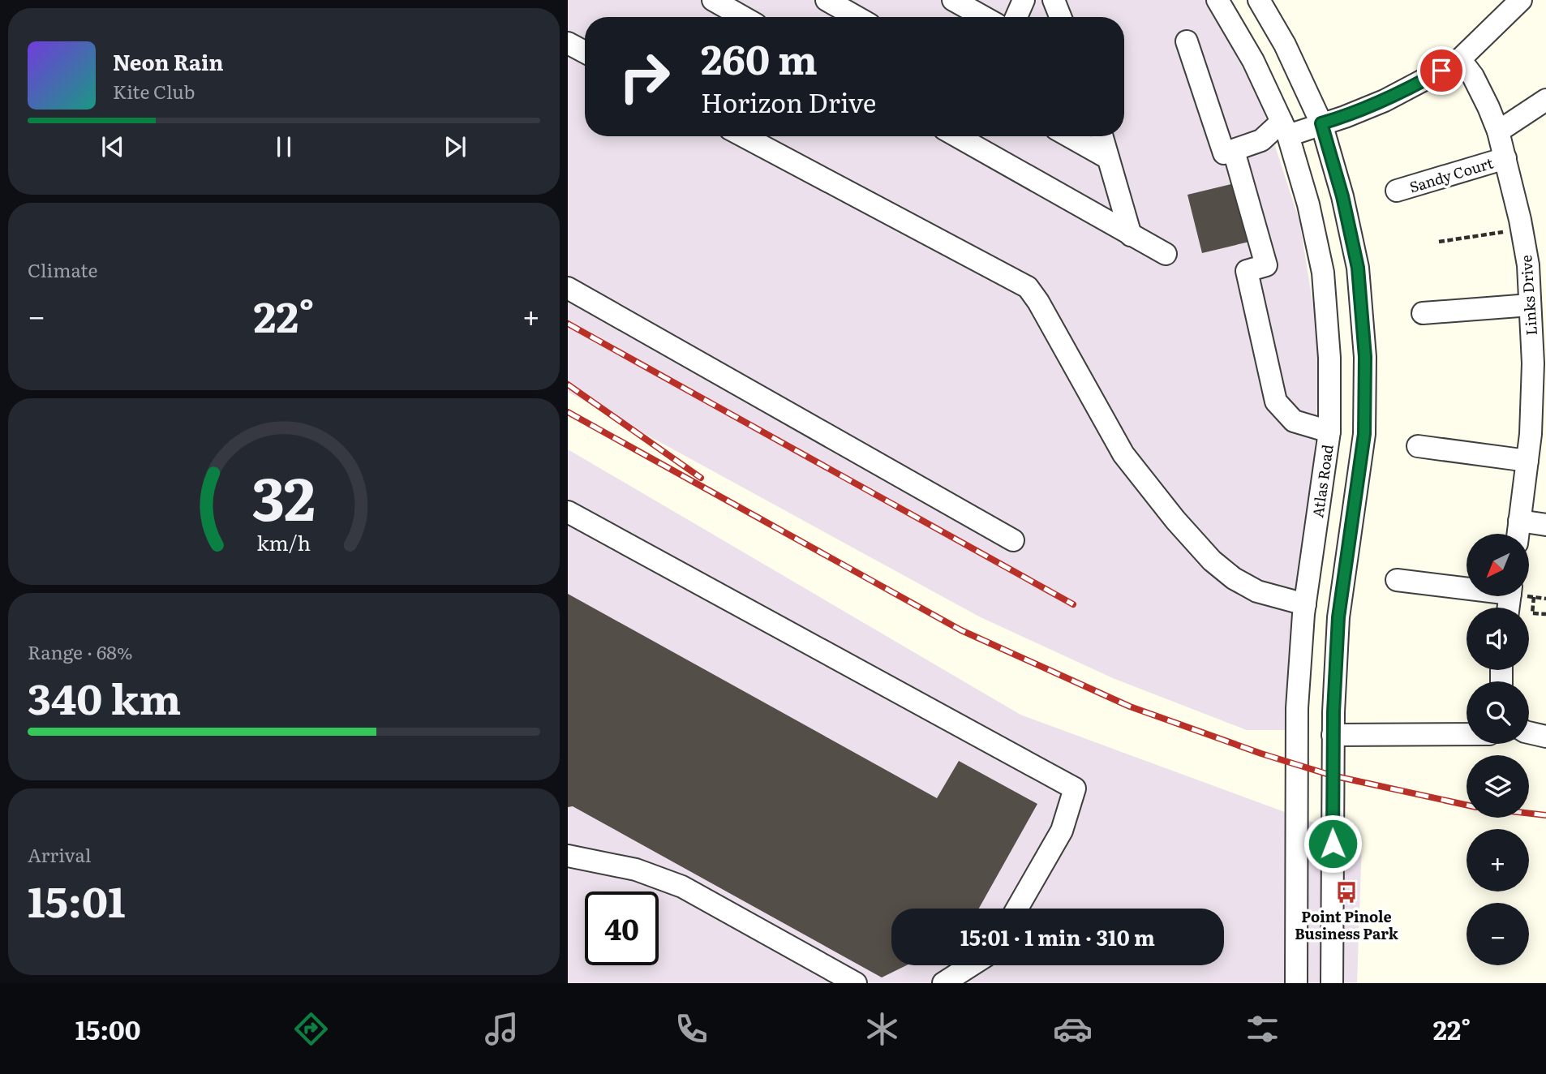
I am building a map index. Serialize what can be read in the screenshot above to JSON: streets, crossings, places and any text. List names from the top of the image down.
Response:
{
  "streets": {
    "street": ["Sandy Court", "Links Drive", "Atlas Road"]
  },
  "crossings": [
    ["Sandy Court", "Links Drive"]
  ],
  "places": {
    "bus stop": ["Point Pinole Business Park"]
  },
  "north": "bottom left",
  "page": {
    "turn": ["260 m", "Horizon Drive"],
    "song": ["Neon Rain", "Kite Club"],
    "tile": [
      "Climate",
      ["Range · 68%", "340 km"],
      ["Arrival", "15:01"]
    ],
    "heat": ["−", "22°", "+"],
    "map_buttons": ["+", "−"],
    "limit": "40",
    "trip": "15:01 · 1 min · 310 m",
    "tabs": ["15:00", "22°"],
    "gauge": ["32", "km/h"]
  }
}
